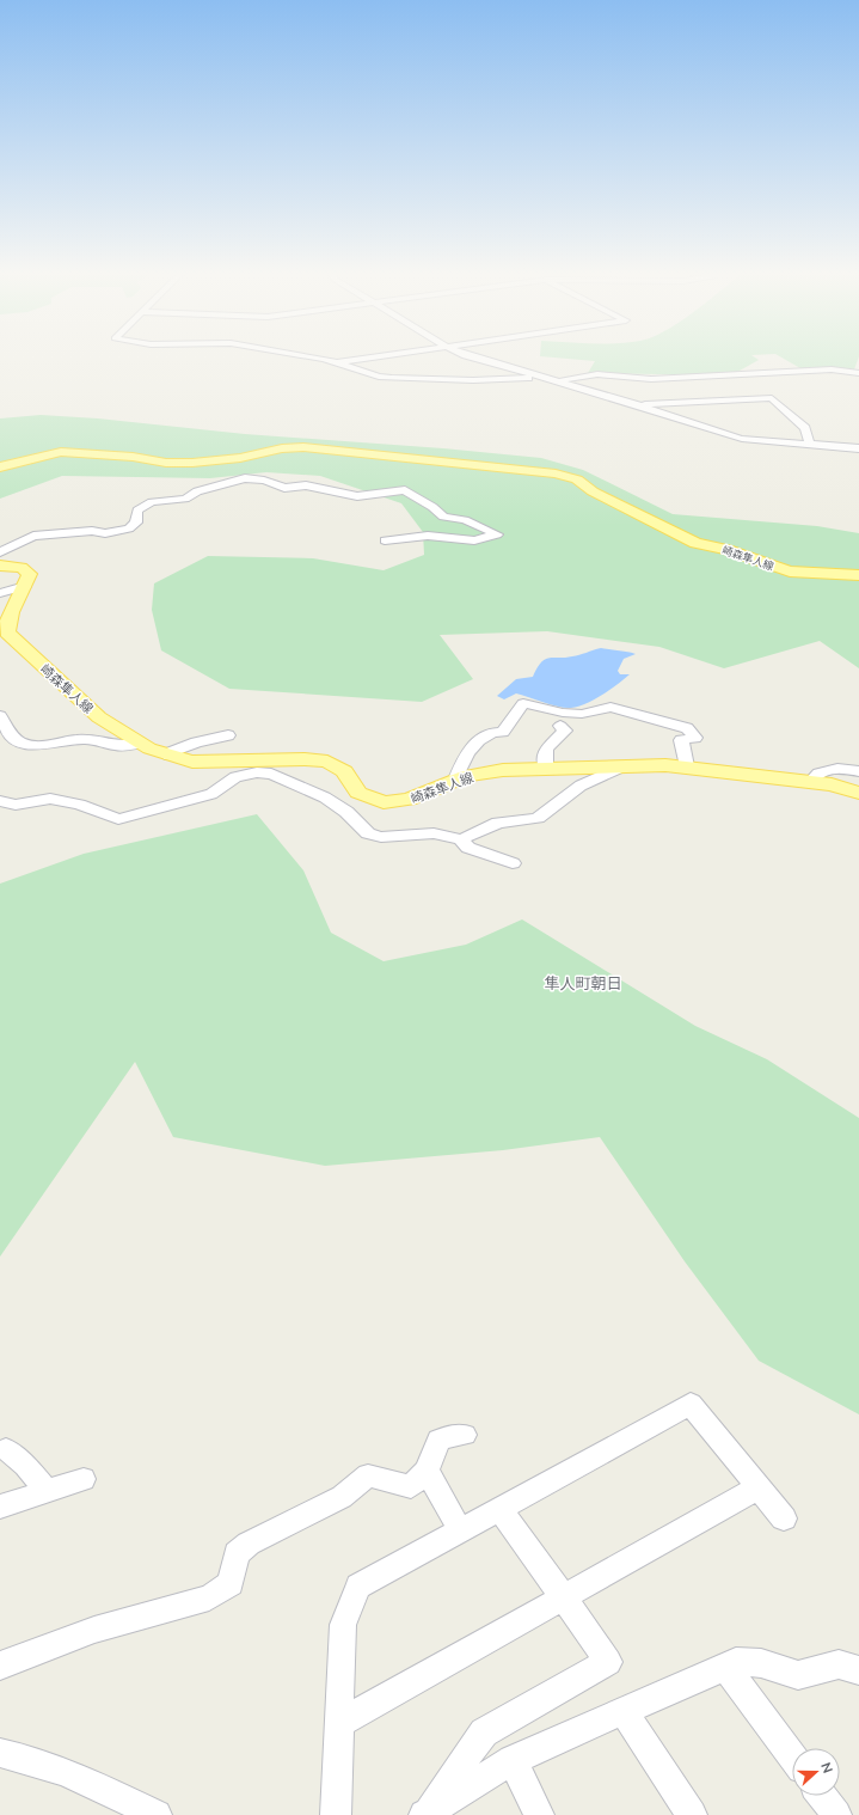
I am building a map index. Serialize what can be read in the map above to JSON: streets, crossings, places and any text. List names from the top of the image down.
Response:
{
  "streets": {
    "main road": ["崎森隼人線"]
  },
  "districts": ["隼人町朝日"],
  "north": "right"
}
